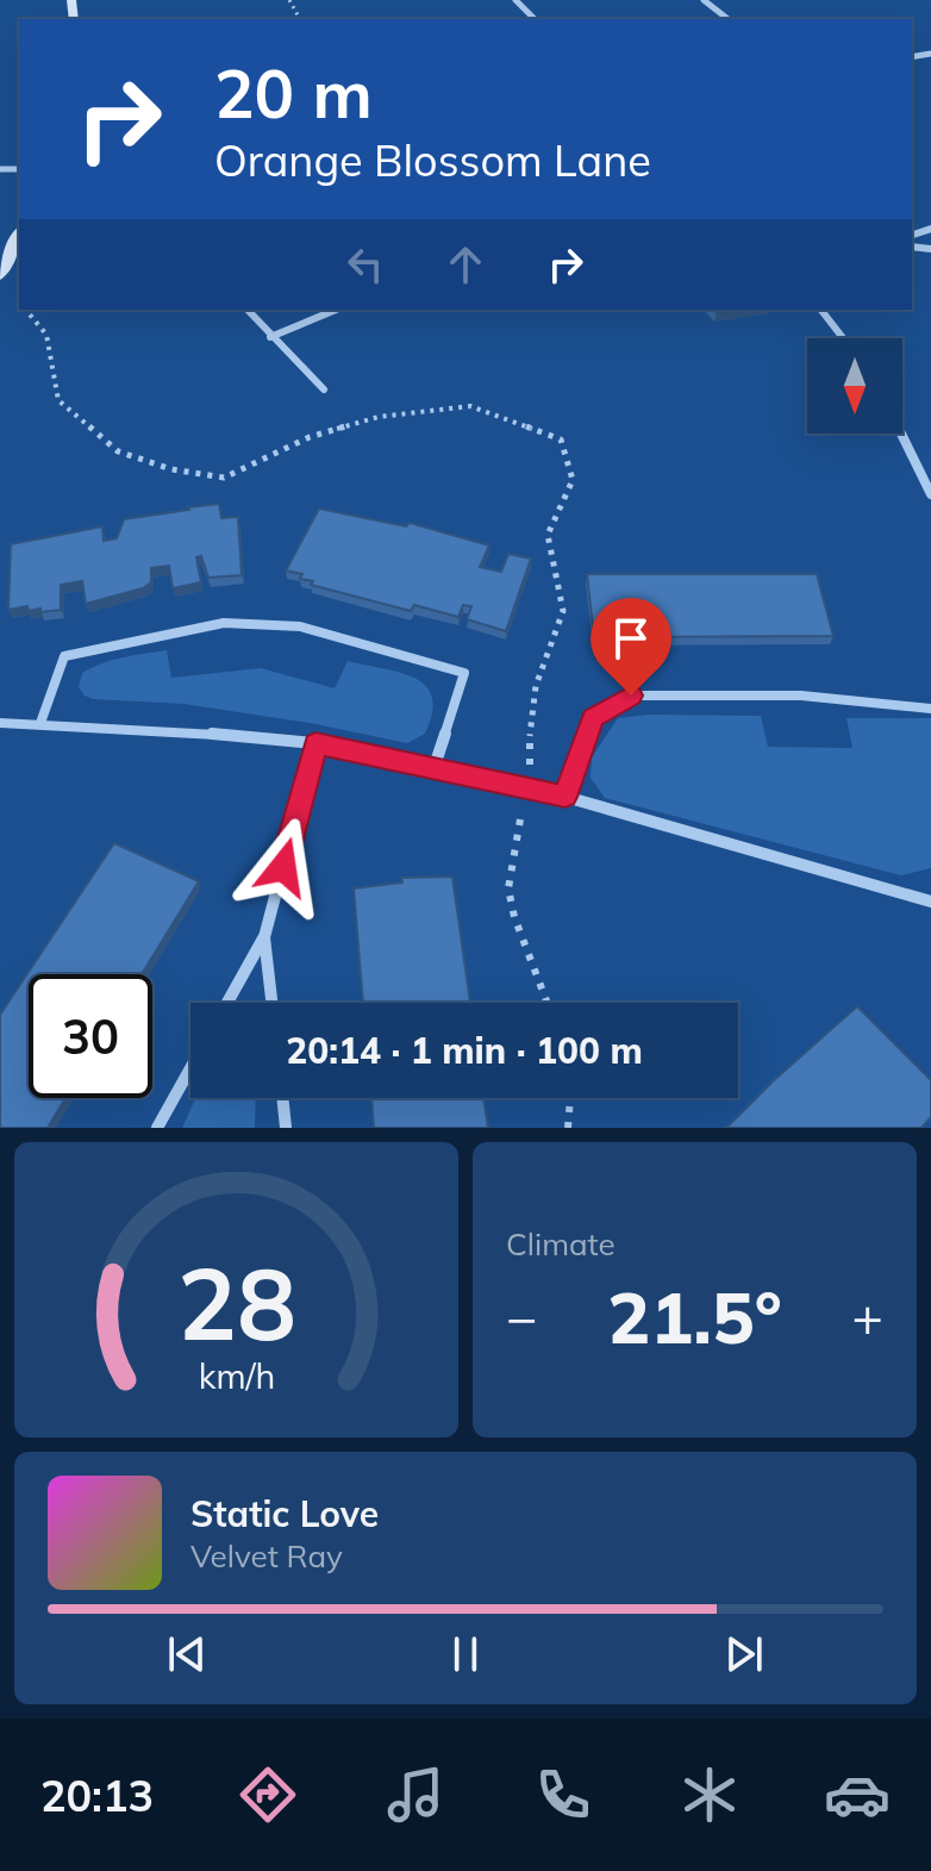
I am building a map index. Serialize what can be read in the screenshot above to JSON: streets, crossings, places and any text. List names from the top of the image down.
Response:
{
  "north": "bottom",
  "page": {
    "turn": ["20 m", "Orange Blossom Lane"],
    "limit": "30",
    "trip": "20:14 · 1 min · 100 m",
    "tile": "Climate",
    "heat": ["−", "21.5°", "+"],
    "song": ["Static Love", "Velvet Ray"],
    "tabs": "20:13",
    "gauge": ["28", "km/h"]
  }
}
